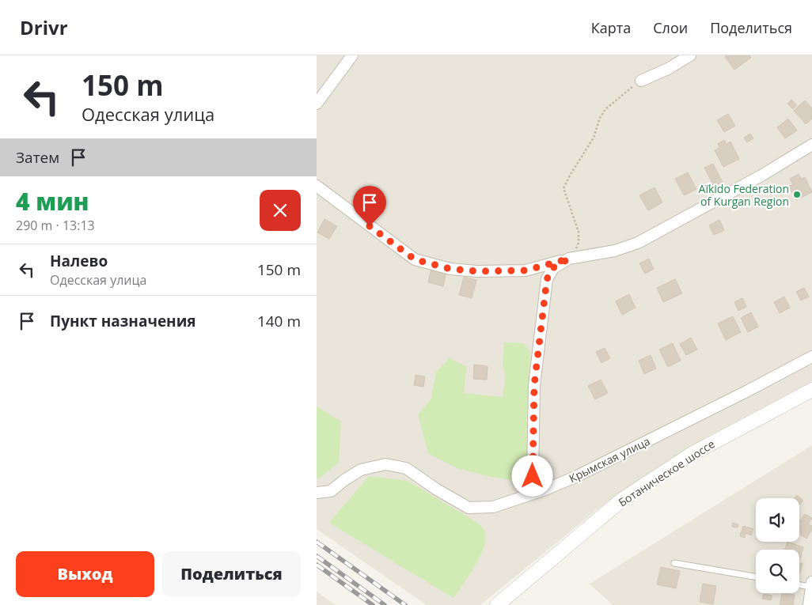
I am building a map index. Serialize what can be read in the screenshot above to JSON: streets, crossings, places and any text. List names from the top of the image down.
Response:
{
  "streets": {
    "street": ["Крымская улица", "Ботаническое шоссе"]
  },
  "places": ["Aïkido Federation of Kurgan Region"],
  "page": {
    "header": "Drivr",
    "nav": ["Карта", "Слои", "Поделиться"],
    "turn": ["150 m", "Одесская улица"],
    "then": "Затем",
    "heading": ["4 мин", "290 m · 13:13"],
    "list": [
      {
        "name": "Налево",
        "note": "Одесская улица",
        "value": "150 m"
      },
      {
        "name": "Пункт назначения",
        "value": "140 m"
      }
    ],
    "buttons": ["Выход", "Поделиться"]
  }
}
